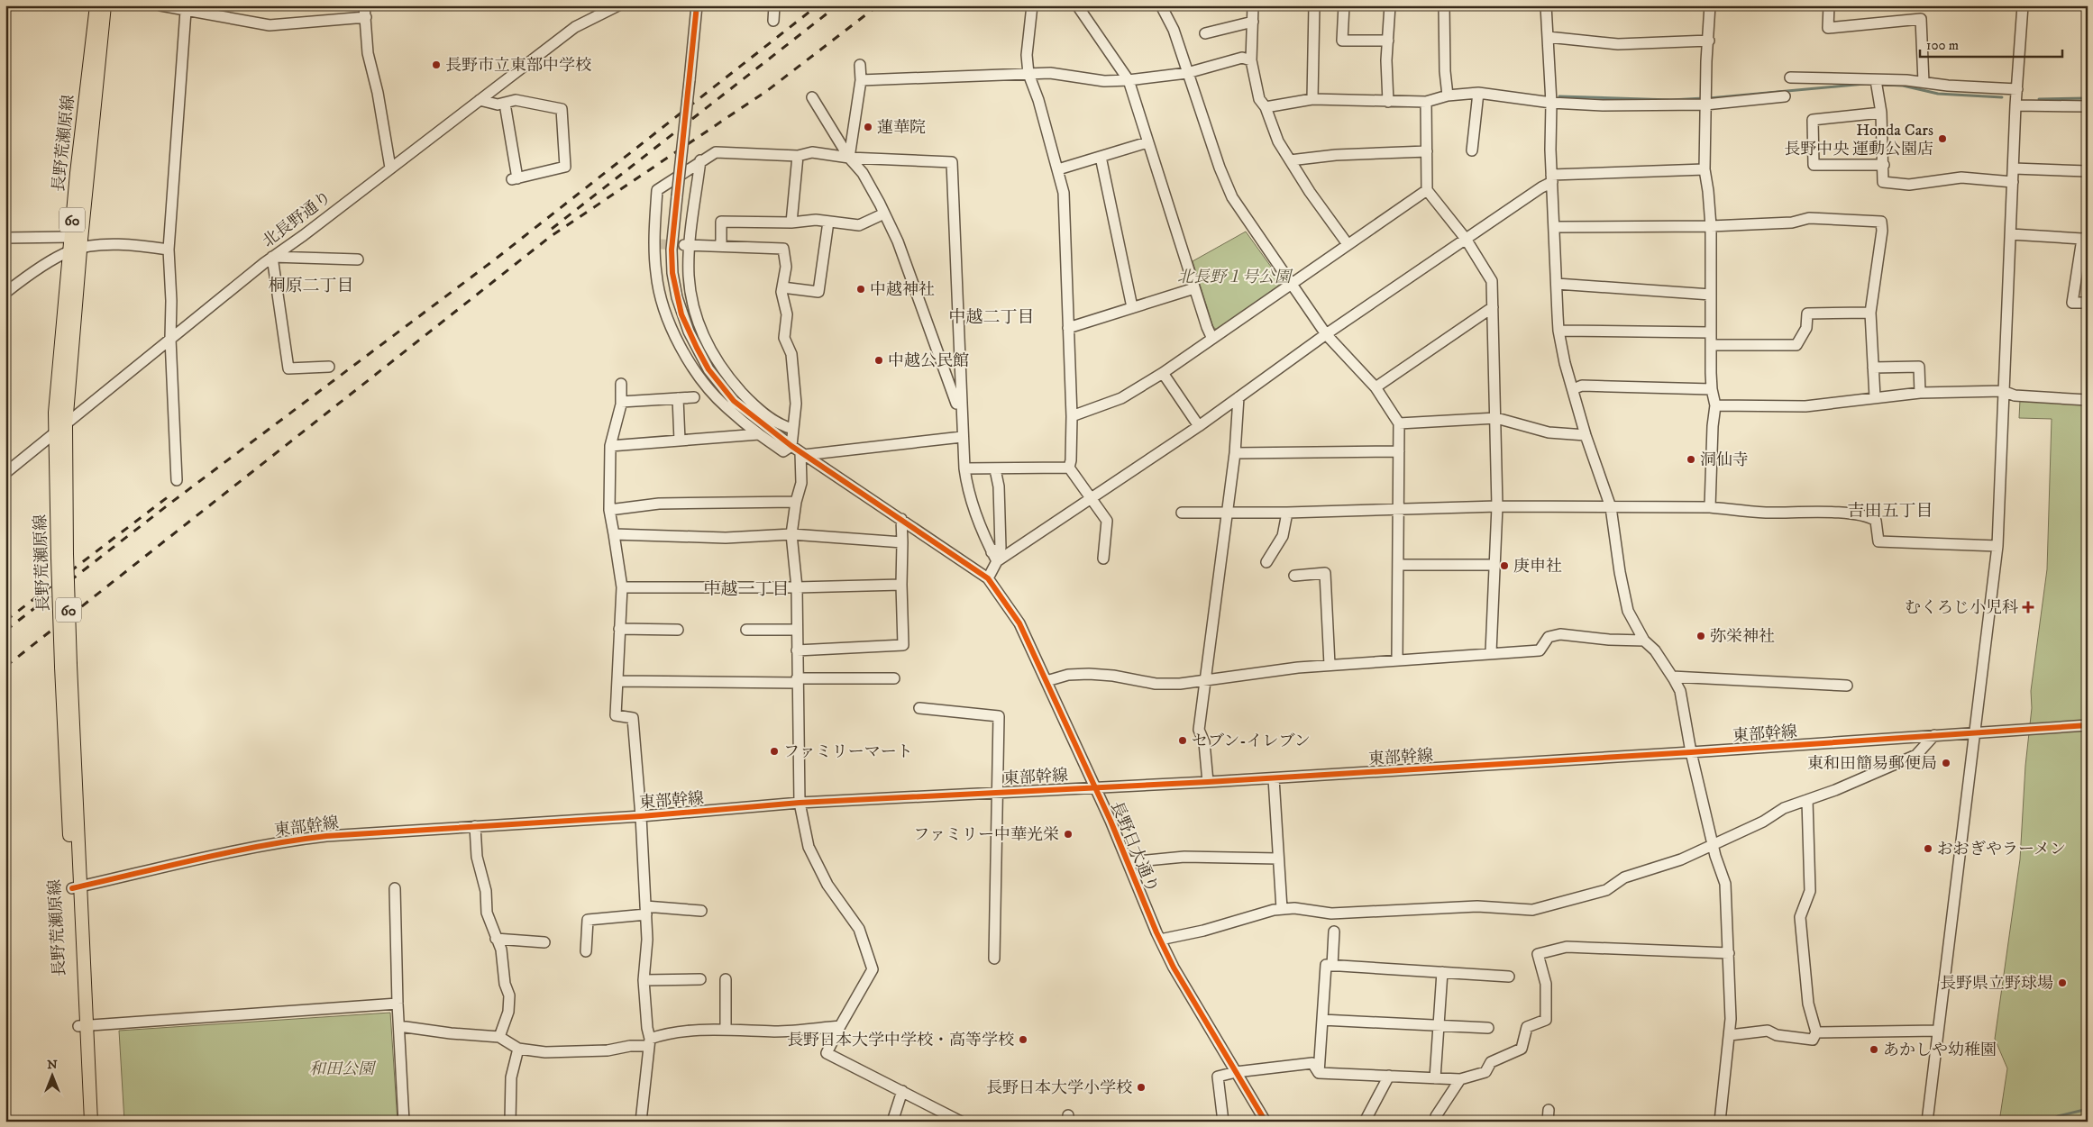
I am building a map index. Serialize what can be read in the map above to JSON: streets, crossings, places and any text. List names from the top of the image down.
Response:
{
  "streets": {
    "main road": ["長野荒瀬原線", "60"],
    "street": ["北長野通り", "東部幹線", "長野日大通り"]
  },
  "crossings": [
    ["長野荒瀬原線", "北長野通り"],
    ["長野荒瀬原線", "東部幹線"],
    ["東部幹線", "長野日大通り"]
  ],
  "districts": [
    "桐原二丁目",
    "中越二丁目",
    "吉田五丁目",
    "中越一丁目"
  ],
  "parks": ["北長野１号公園", "和田公園"],
  "places": {
    "other": [
      "長野市立東部中学校",
      "蓮華院",
      "Honda Cars 長野中央 運動公園店",
      "中越神社",
      "中越公民館",
      "洞仙寺",
      "庚申社",
      "弥栄神社",
      "セブン-イレブン",
      "ファミリーマート",
      "東和田簡易郵便局",
      "ファミリー中華光栄",
      "おおぎやラーメン",
      "長野県立野球場",
      "長野日本大学中学校・高等学校",
      "あかしや幼稚園",
      "長野日本大学小学校"
    ],
    "health": ["むくろじ小児科"]
  },
  "scale_bar": "100 m",
  "north": "top"
}
